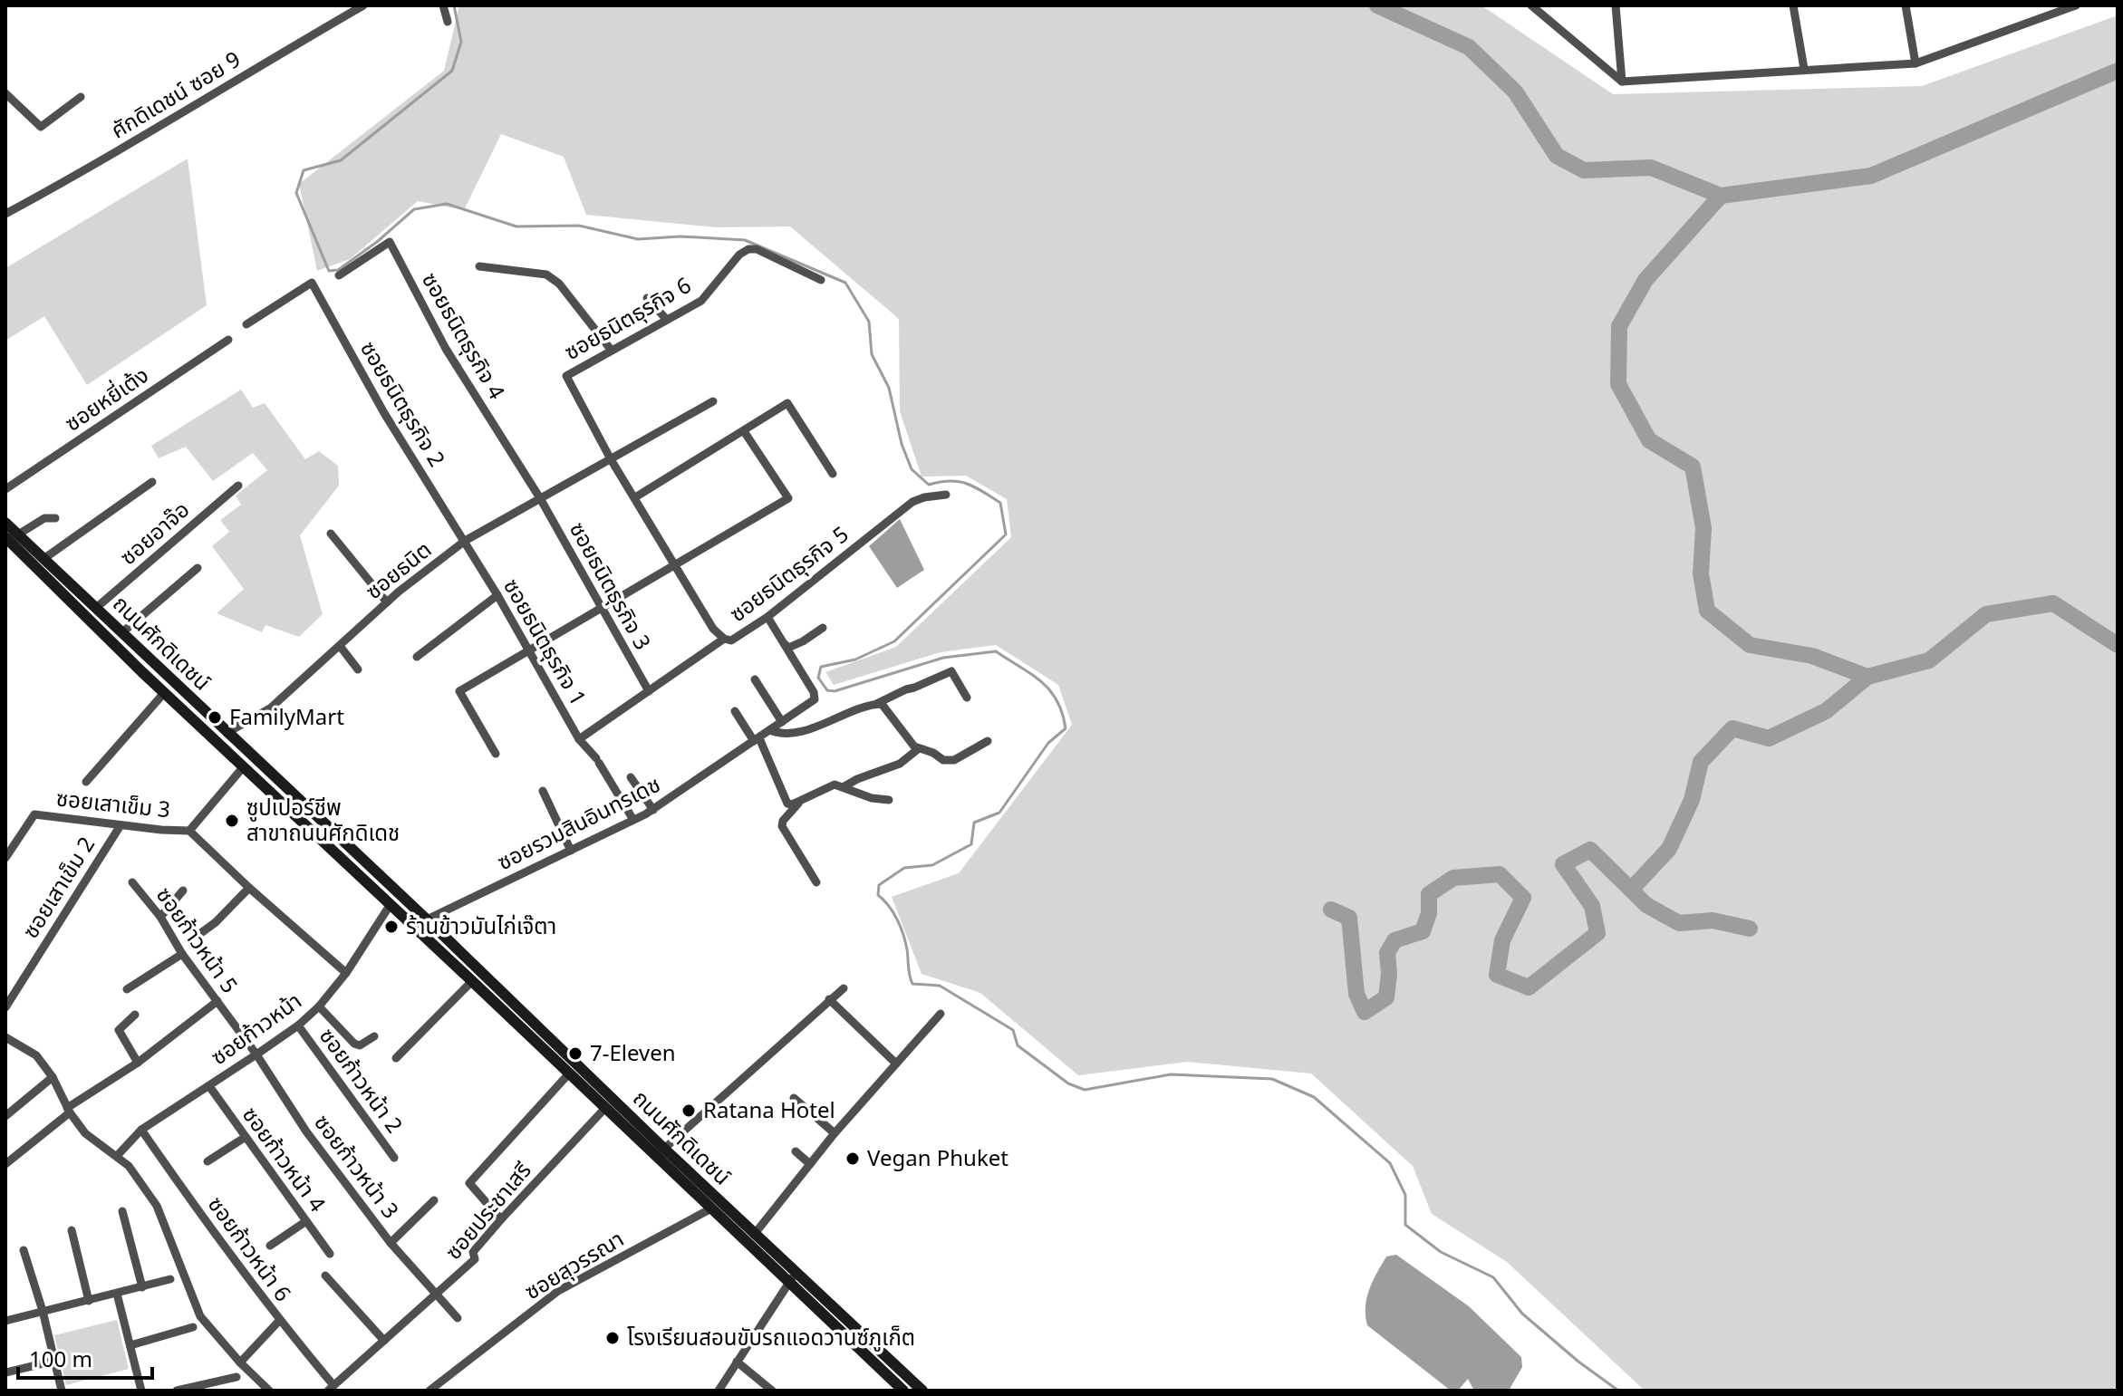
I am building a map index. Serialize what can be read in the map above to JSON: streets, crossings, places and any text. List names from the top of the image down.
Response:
{
  "streets": {
    "main road": ["ถนนศักดิเดชน์"],
    "street": [
      "ศักดิเดชน์ ซอย 9",
      "ซอยธนิตธุรกิจ 6",
      "ซอยธนิตธุรกิจ 4",
      "ซอยหยี่เต้ง",
      "ซอยธนิตธุรกิจ 2",
      "ซอยอาจ๊อ",
      "ซอยธนิต",
      "ซอยธนิตธุรกิจ 5",
      "ซอยธนิตธุรกิจ 3",
      "ซอยธนิตธุรกิจ 1",
      "ซอยเสาเข็ม 3",
      "ซอยรวมสินอินทรเดช",
      "ซอยเสาเข็ม 2",
      "ซอยก้าวหน้า 5",
      "ซอยก้าวหน้า",
      "ซอยก้าวหน้า 2",
      "ซอยก้าวหน้า 4",
      "ซอยก้าวหน้า 3",
      "ซอยประชาเสรี",
      "ซอยก้าวหน้า 6",
      "ซอยสุวรรณา"
    ]
  },
  "crossings": [
    ["ซอยธนิตธุรกิจ 6", "ซอยธนิต"],
    ["ซอยธนิตธุรกิจ 6", "ซอยธนิตธุรกิจ 5"],
    ["ซอยธนิตธุรกิจ 4", "ซอยธนิต"],
    ["ซอยธนิตธุรกิจ 4", "ซอยธนิตธุรกิจ 3"],
    ["ซอยธนิตธุรกิจ 2", "ซอยธนิต"],
    ["ซอยธนิตธุรกิจ 2", "ซอยธนิตธุรกิจ 1"],
    ["ซอยอาจ๊อ", "ถนนศักดิเดชน์"],
    ["ซอยธนิต", "ซอยธนิตธุรกิจ 5"],
    ["ซอยธนิต", "ซอยธนิตธุรกิจ 3"],
    ["ซอยธนิต", "ซอยธนิตธุรกิจ 1"],
    ["ซอยธนิต", "ถนนศักดิเดชน์"],
    ["ซอยธนิตธุรกิจ 1", "ซอยรวมสินอินทรเดช"],
    ["ถนนศักดิเดชน์", "ซอยรวมสินอินทรเดช"],
    ["ถนนศักดิเดชน์", "ซอยก้าวหน้า"],
    ["ถนนศักดิเดชน์", "ซอยประชาเสรี"],
    ["ถนนศักดิเดชน์", "ซอยสุวรรณา"],
    ["ซอยเสาเข็ม 3", "ซอยเสาเข็ม 2"],
    ["ซอยก้าวหน้า 5", "ซอยก้าวหน้า"],
    ["ซอยก้าวหน้า 5", "ซอยก้าวหน้า 3"],
    ["ซอยก้าวหน้า", "ซอยก้าวหน้า 2"],
    ["ซอยก้าวหน้า", "ซอยก้าวหน้า 4"],
    ["ซอยก้าวหน้า", "ซอยก้าวหน้า 3"],
    ["ซอยก้าวหน้า", "ซอยก้าวหน้า 6"],
    ["ซอยก้าวหน้า 3", "ซอยประชาเสรี"],
    ["ซอยประชาเสรี", "ซอยก้าวหน้า 6"]
  ],
  "places": [
    "FamilyMart",
    "ซูปเปอร์ชีพ สาขาถนนศักดิเดช",
    "ร้านข้าวมันไก่เจ๊ตา",
    "7-Eleven",
    "Ratana Hotel",
    "Vegan Phuket",
    "โรงเรียนสอนขับรถแอดวานซ์ภูเก็ต"
  ],
  "scale_bar": "100 m"
}
